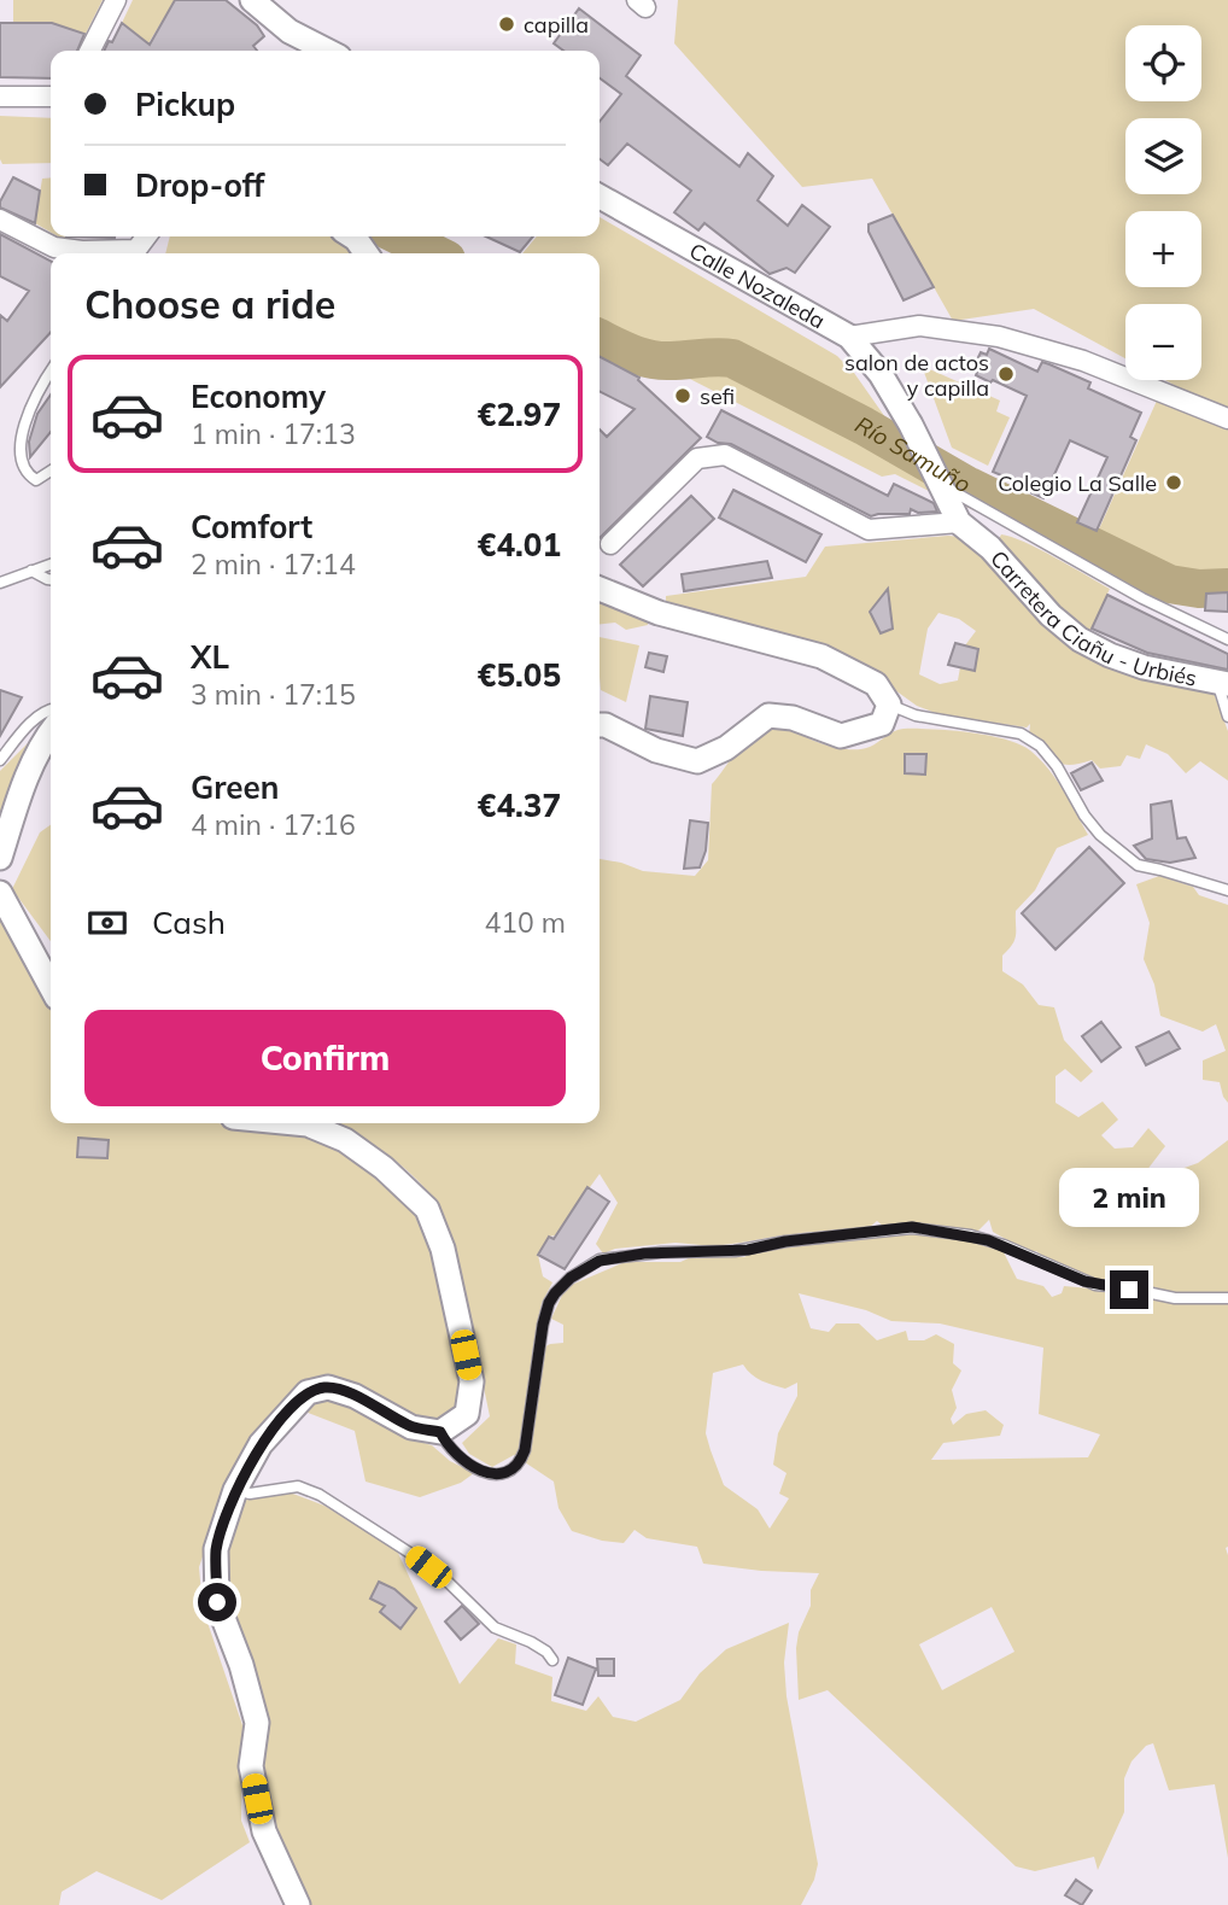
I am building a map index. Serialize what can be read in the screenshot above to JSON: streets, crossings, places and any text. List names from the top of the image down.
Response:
{
  "streets": {
    "street": ["Calle Nozaleda", "Carretera Ciañu - Urbiés"]
  },
  "crossings": [
    ["Calle Nozaleda", "Carretera Ciañu - Urbiés"]
  ],
  "water": ["Río Samuño"],
  "places": [
    "capilla",
    "salon de actos y capilla",
    "sefi",
    "Colegio La Salle"
  ],
  "page": {
    "map_buttons": ["+", "−"],
    "banner": ["Pickup", "Drop-off"],
    "heading": "Choose a ride",
    "list": [
      {
        "name": "Economy",
        "note": "1 min · 17:13",
        "value": "€2.97"
      },
      {
        "name": "Comfort",
        "note": "2 min · 17:14",
        "value": "€4.01"
      },
      {
        "name": "XL",
        "note": "3 min · 17:15",
        "value": "€5.05"
      },
      {
        "name": "Green",
        "note": "4 min · 17:16",
        "value": "€4.37"
      }
    ],
    "pay": ["Cash", "410 m"],
    "buttons": "Confirm",
    "bubble": "2 min"
  }
}
